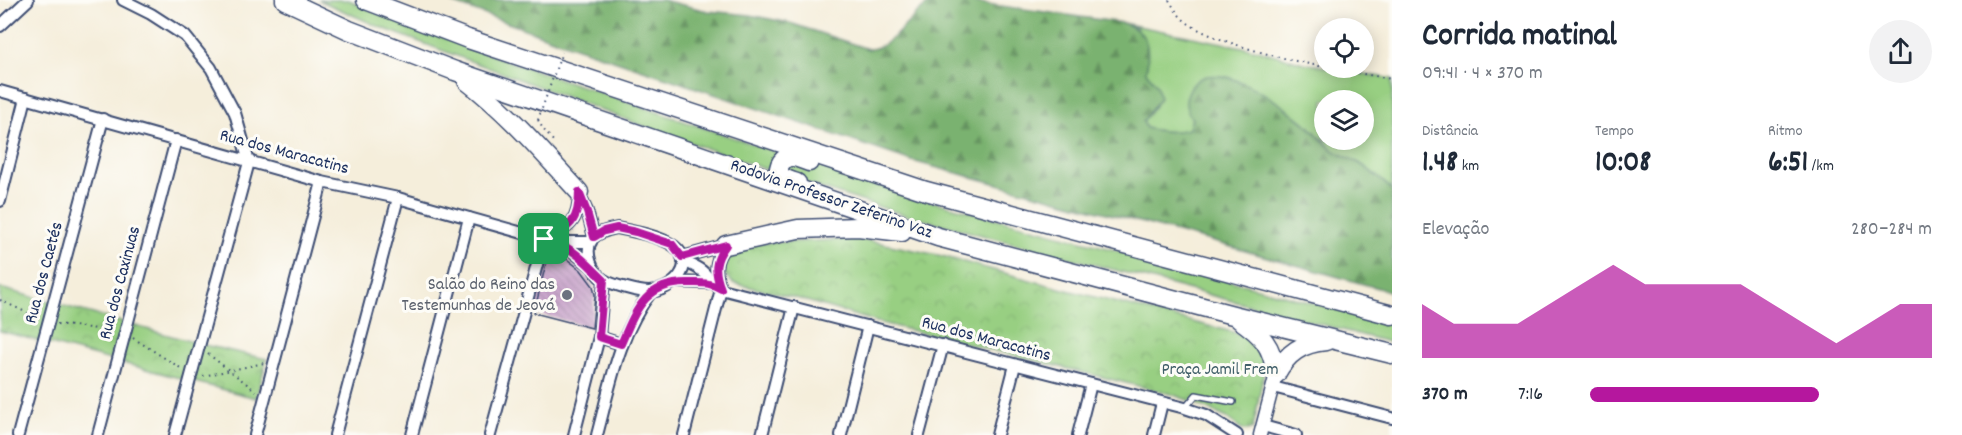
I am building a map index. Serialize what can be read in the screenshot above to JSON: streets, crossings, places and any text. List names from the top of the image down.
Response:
{
  "streets": {
    "highway": ["Rodovia Professor Zeferino Vaz"],
    "street": ["Rua dos Maracatins", "Rua dos Caetés", "Rua dos Caxinuas"]
  },
  "crossings": [
    ["Rua dos Maracatins", "Rua dos Caetés"],
    ["Rua dos Maracatins", "Rua dos Caxinuas"]
  ],
  "parks": ["Praça Jamil Frem"],
  "places": ["Salão do Reino das Testemunhas de Jeová"],
  "page": {
    "heading": ["Corrida matinal", "09:41 · 4 × 370 m"],
    "stats": [
      ["Distância", "1.48 km"],
      ["Tempo", "10:08"],
      ["Ritmo", "6:51 /km"]
    ],
    "chart": ["Elevação", "280–284 m"],
    "list": [
      {
        "name": "370 m",
        "note": "7:16"
      }
    ]
  }
}
